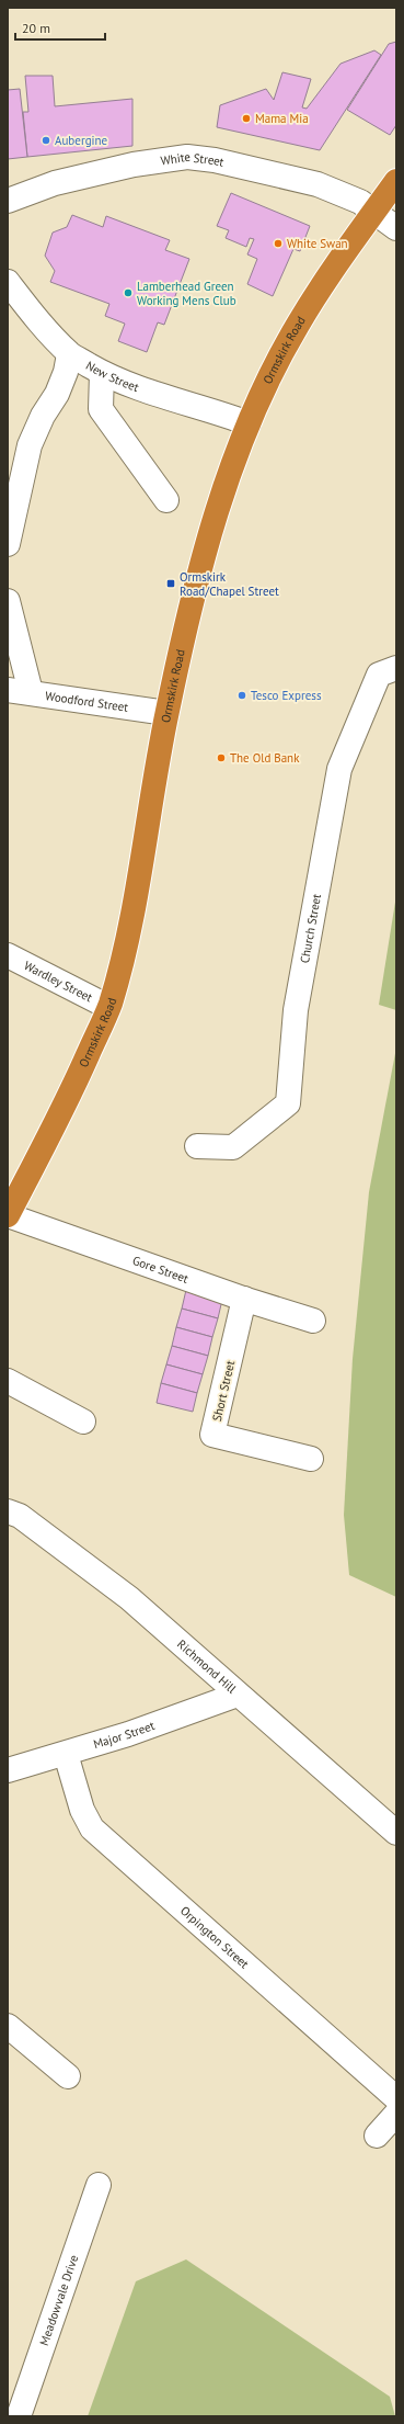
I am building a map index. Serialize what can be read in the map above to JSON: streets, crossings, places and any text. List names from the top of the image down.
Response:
{
  "streets": {
    "highway": ["Ormskirk Road"],
    "street": [
      "White Street",
      "New Street",
      "Woodford Street",
      "Church Street",
      "Wardley Street",
      "Gore Street",
      "Short Street",
      "Richmond Hill",
      "Major Street",
      "Orpington Street",
      "Meadowvale Drive"
    ]
  },
  "crossings": [
    ["White Street", "Ormskirk Road"],
    ["Ormskirk Road", "New Street"],
    ["Ormskirk Road", "Woodford Street"],
    ["Ormskirk Road", "Wardley Street"],
    ["Ormskirk Road", "Gore Street"],
    ["Gore Street", "Short Street"],
    ["Richmond Hill", "Major Street"],
    ["Major Street", "Orpington Street"]
  ],
  "places": {
    "other": [
      "Mama Mia",
      "Aubergine",
      "White Swan",
      "Lamberhead Green Working Mens Club",
      "Tesco Express",
      "The Old Bank"
    ],
    "transit": ["Ormskirk Road/Chapel Street"]
  },
  "scale_bar": "20 m"
}
